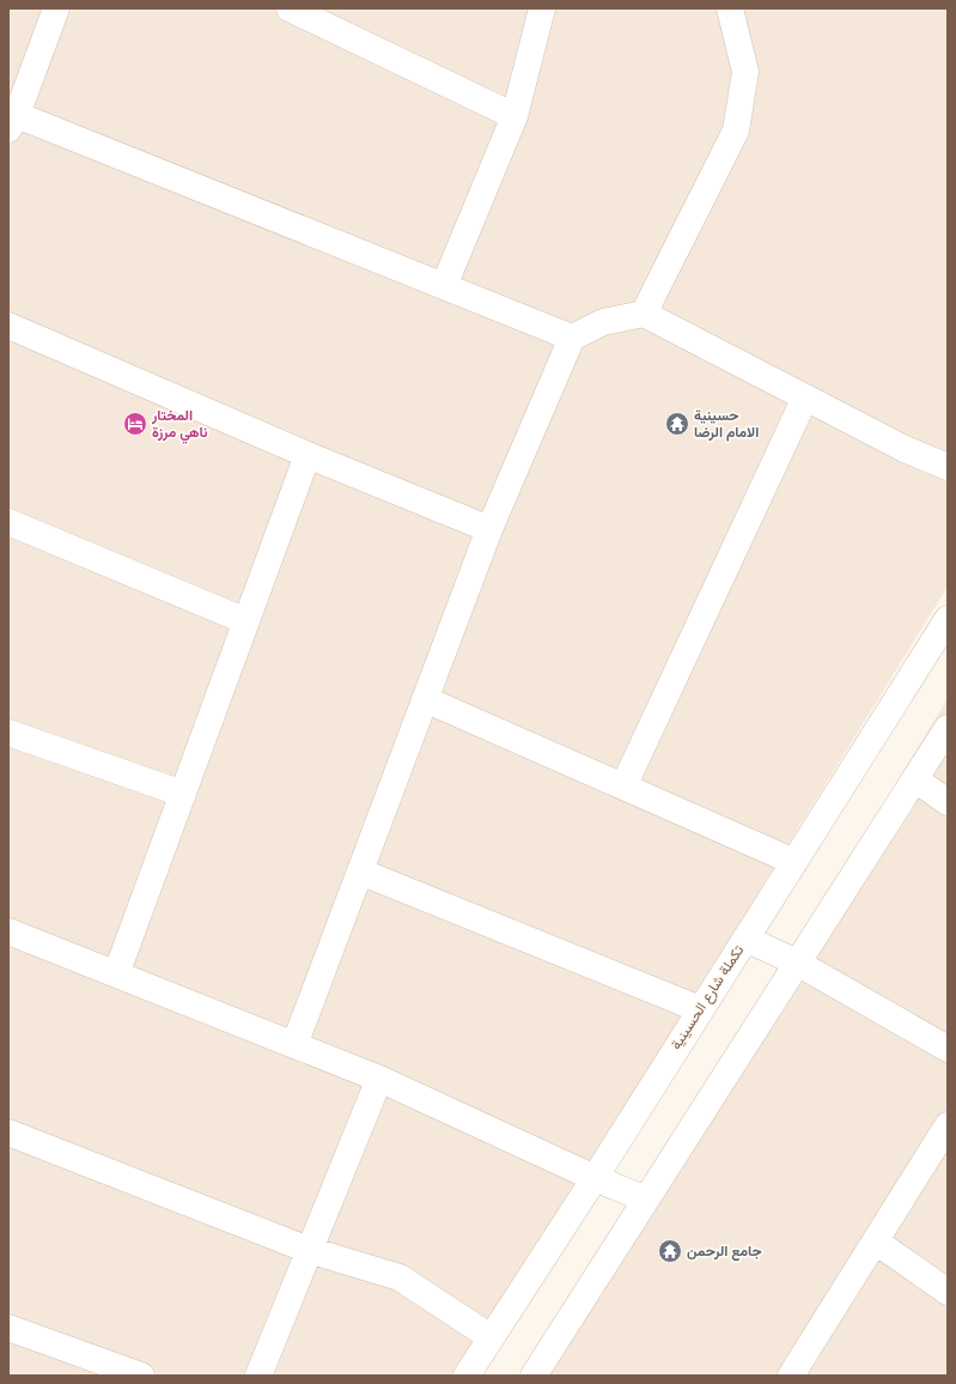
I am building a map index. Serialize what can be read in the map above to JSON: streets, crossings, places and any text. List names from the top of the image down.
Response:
{
  "streets": {
    "street": ["تكملة شارع الحسينية"]
  },
  "places": {
    "hotel": ["المختار ناهي مرزة"],
    "temple": ["حسينية الامام الرضا", "جامع الرحمن"]
  }
}
